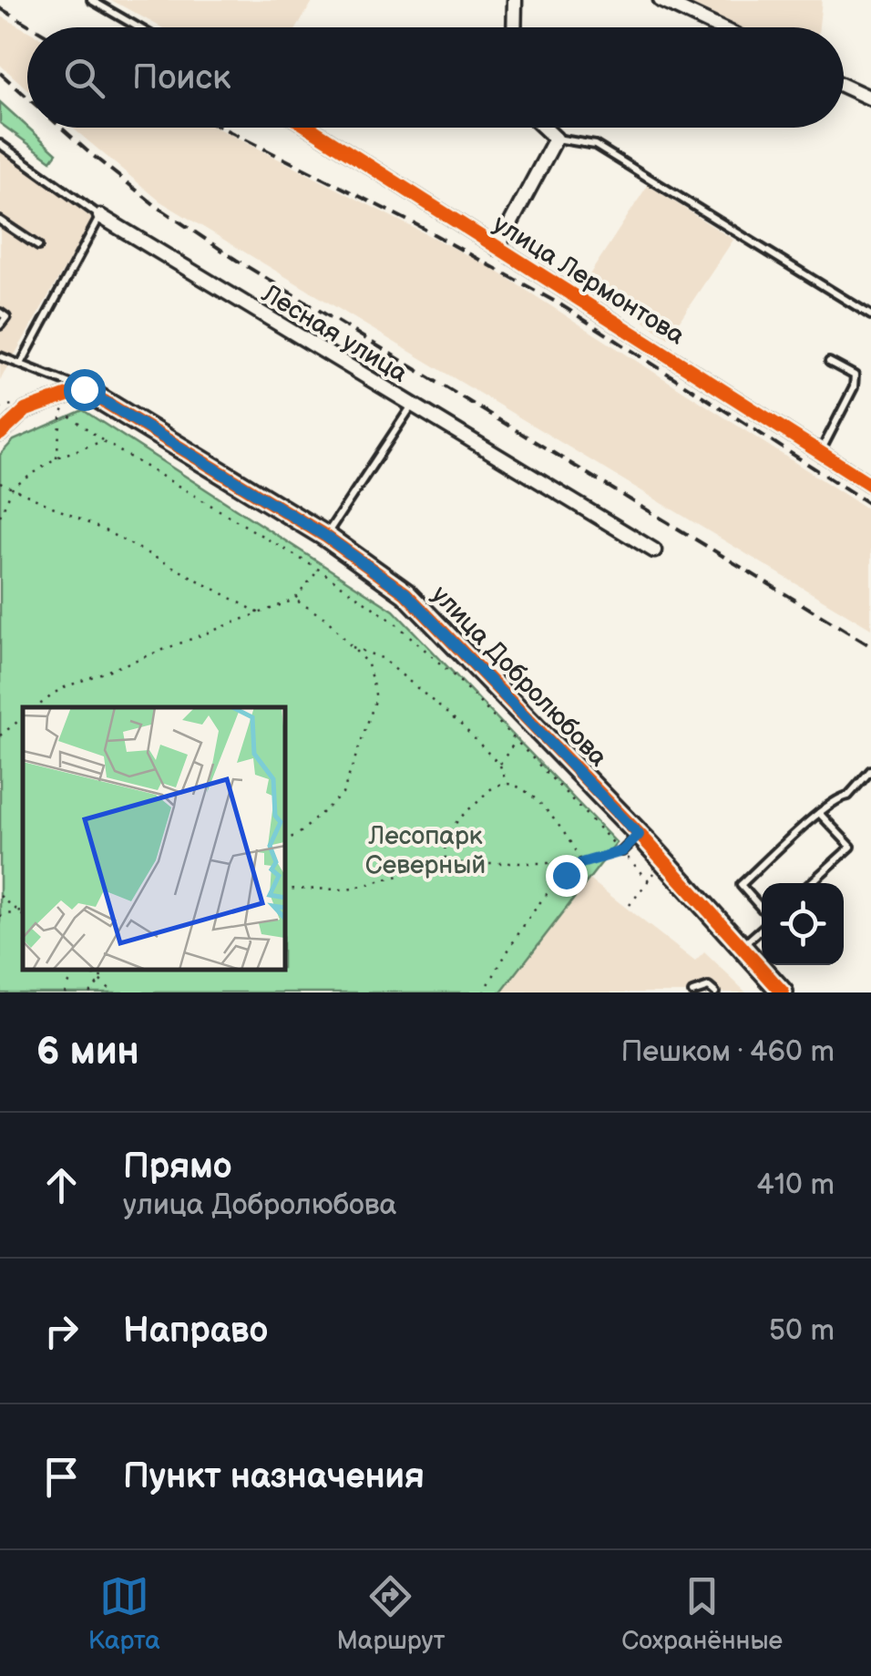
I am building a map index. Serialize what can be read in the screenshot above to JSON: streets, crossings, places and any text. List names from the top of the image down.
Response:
{
  "streets": {
    "street": ["улица Лермонтова", "Лесная улица", "улица Добролюбова"]
  },
  "parks": ["Лесопарк Северный"],
  "page": {
    "search": "Поиск",
    "heading": ["6 мин", "Пешком · 460 m"],
    "list": [
      ["Прямо", "улица Добролюбова", "410 m"],
      ["Направо", "50 m"],
      "Пункт назначения"
    ],
    "nav": ["Карта", "Маршрут", "Сохранённые"]
  }
}
